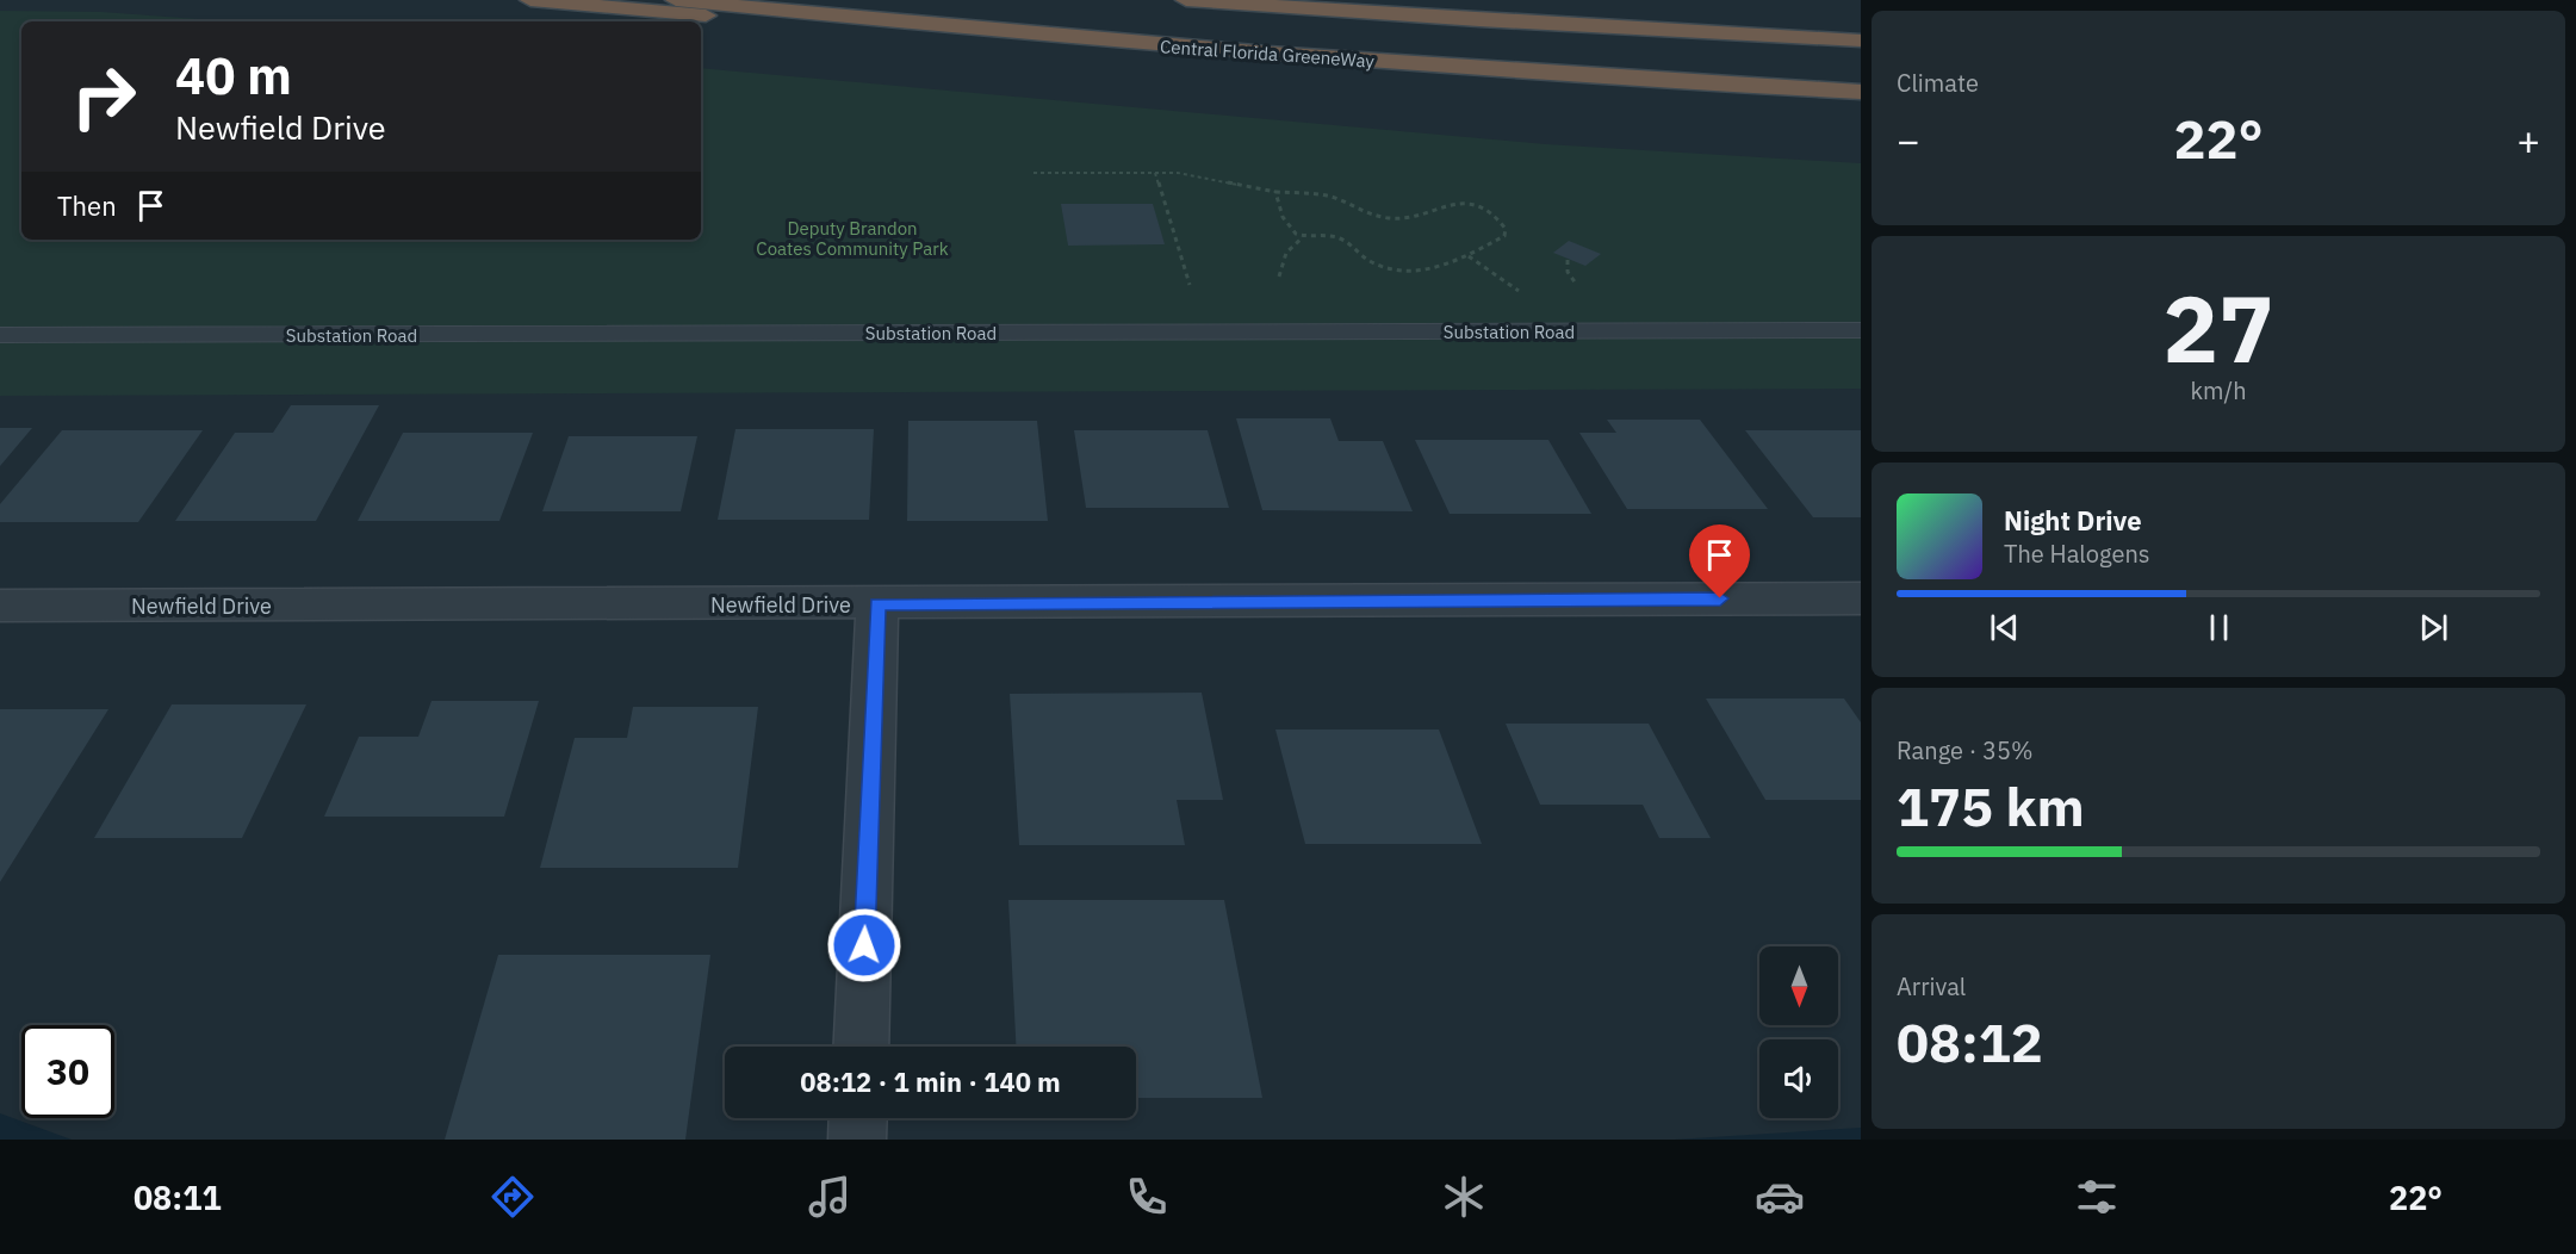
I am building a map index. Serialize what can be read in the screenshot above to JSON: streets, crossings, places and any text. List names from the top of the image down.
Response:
{
  "streets": {
    "highway": ["Central Florida GreeneWay"],
    "street": ["Newfield Drive"],
    "lane": ["Substation Road"]
  },
  "parks": ["Deputy Brandon Coates Community Park"],
  "north": "bottom",
  "page": {
    "tile": [
      "Climate",
      ["27", "km/h"],
      ["Range · 35%", "175 km"],
      ["Arrival", "08:12"]
    ],
    "turn": ["40 m", "Newfield Drive"],
    "heat": ["−", "22°", "+"],
    "then": "Then",
    "song": ["Night Drive", "The Halogens"],
    "limit": "30",
    "trip": "08:12 · 1 min · 140 m",
    "tabs": ["08:11", "22°"]
  }
}
